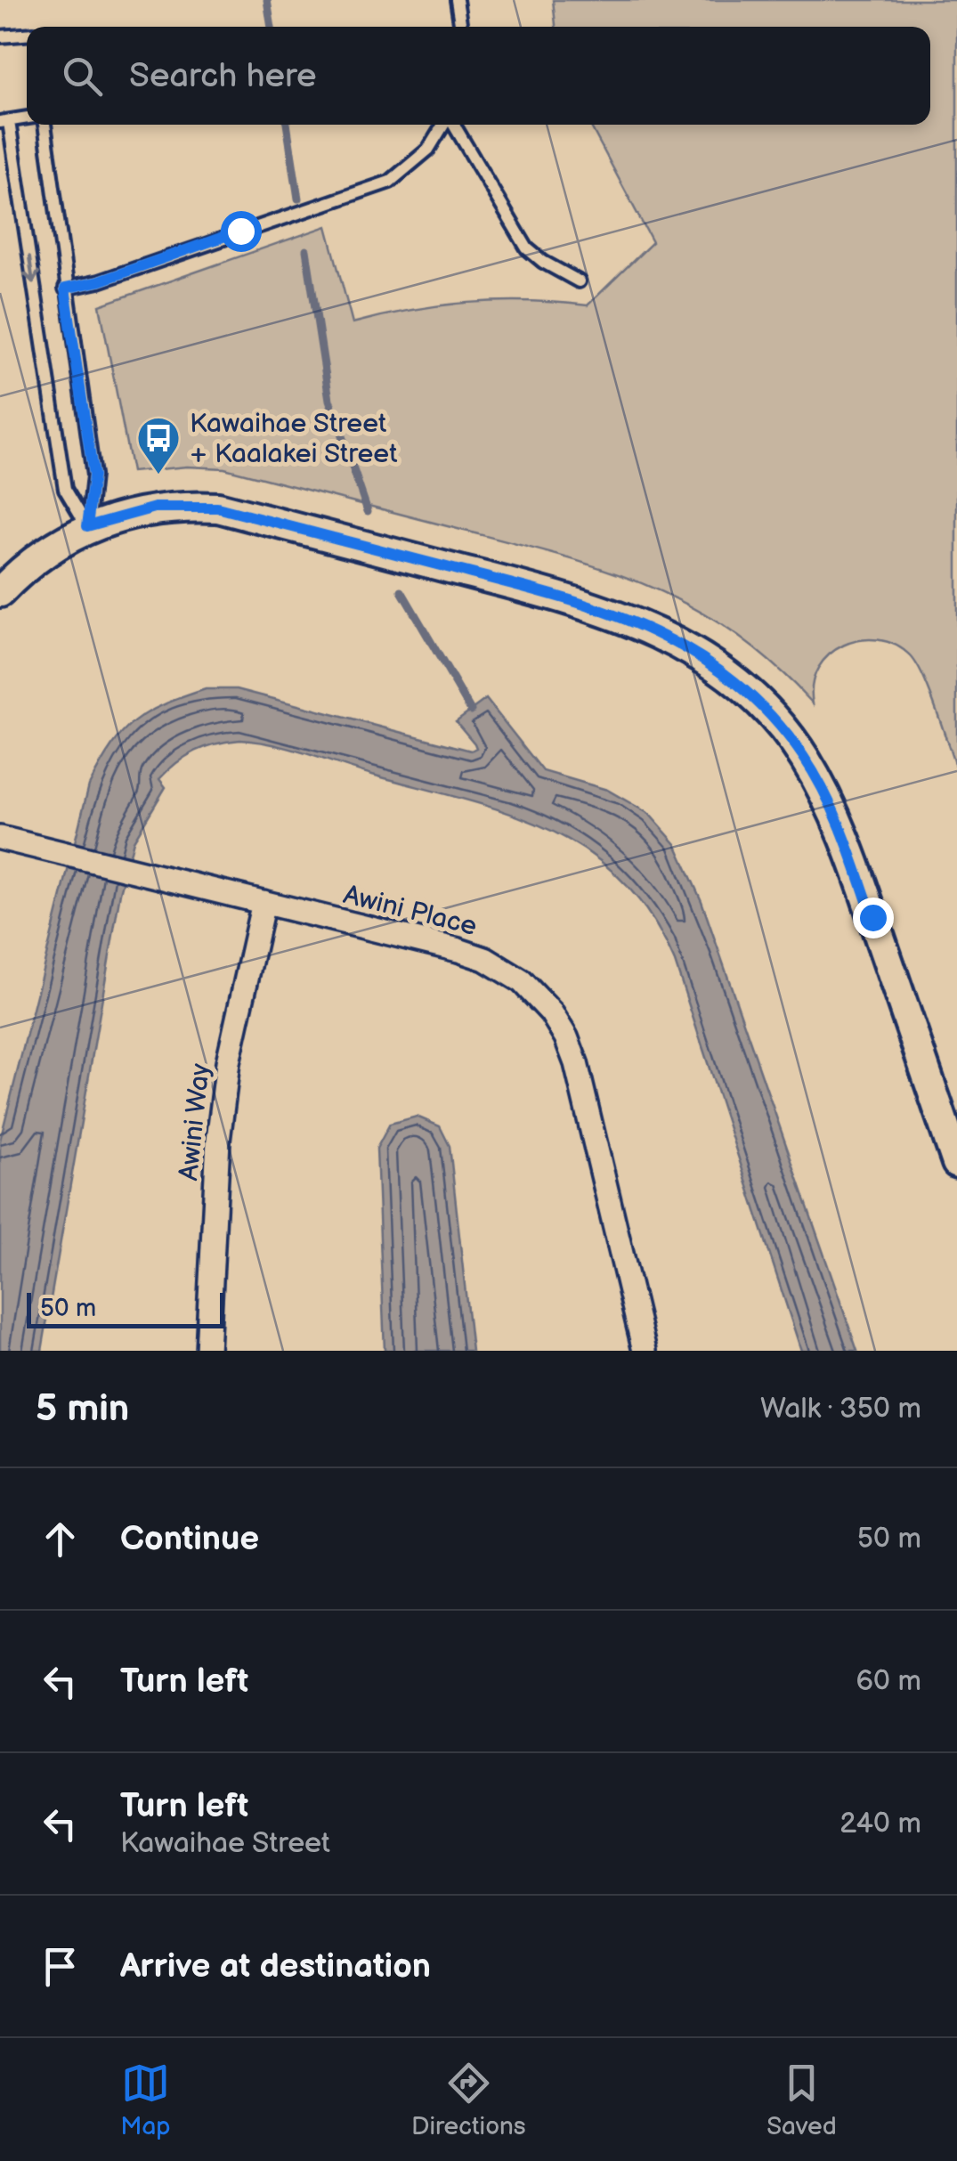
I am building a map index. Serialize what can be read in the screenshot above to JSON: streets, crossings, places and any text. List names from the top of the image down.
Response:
{
  "streets": {
    "street": ["Awini Place", "Awini Way"]
  },
  "crossings": [
    ["Awini Place", "Awini Way"]
  ],
  "places": {
    "bus stop": ["Kawaihae Street + Kaalakei Street"]
  },
  "scale_bar": "50 m",
  "page": {
    "search": "Search here",
    "scale": "50 m",
    "heading": ["5 min", "Walk · 350 m"],
    "list": [
      ["Continue", "50 m"],
      ["Turn left", "60 m"],
      ["Turn left", "Kawaihae Street", "240 m"],
      "Arrive at destination"
    ],
    "nav": ["Map", "Directions", "Saved"]
  }
}
